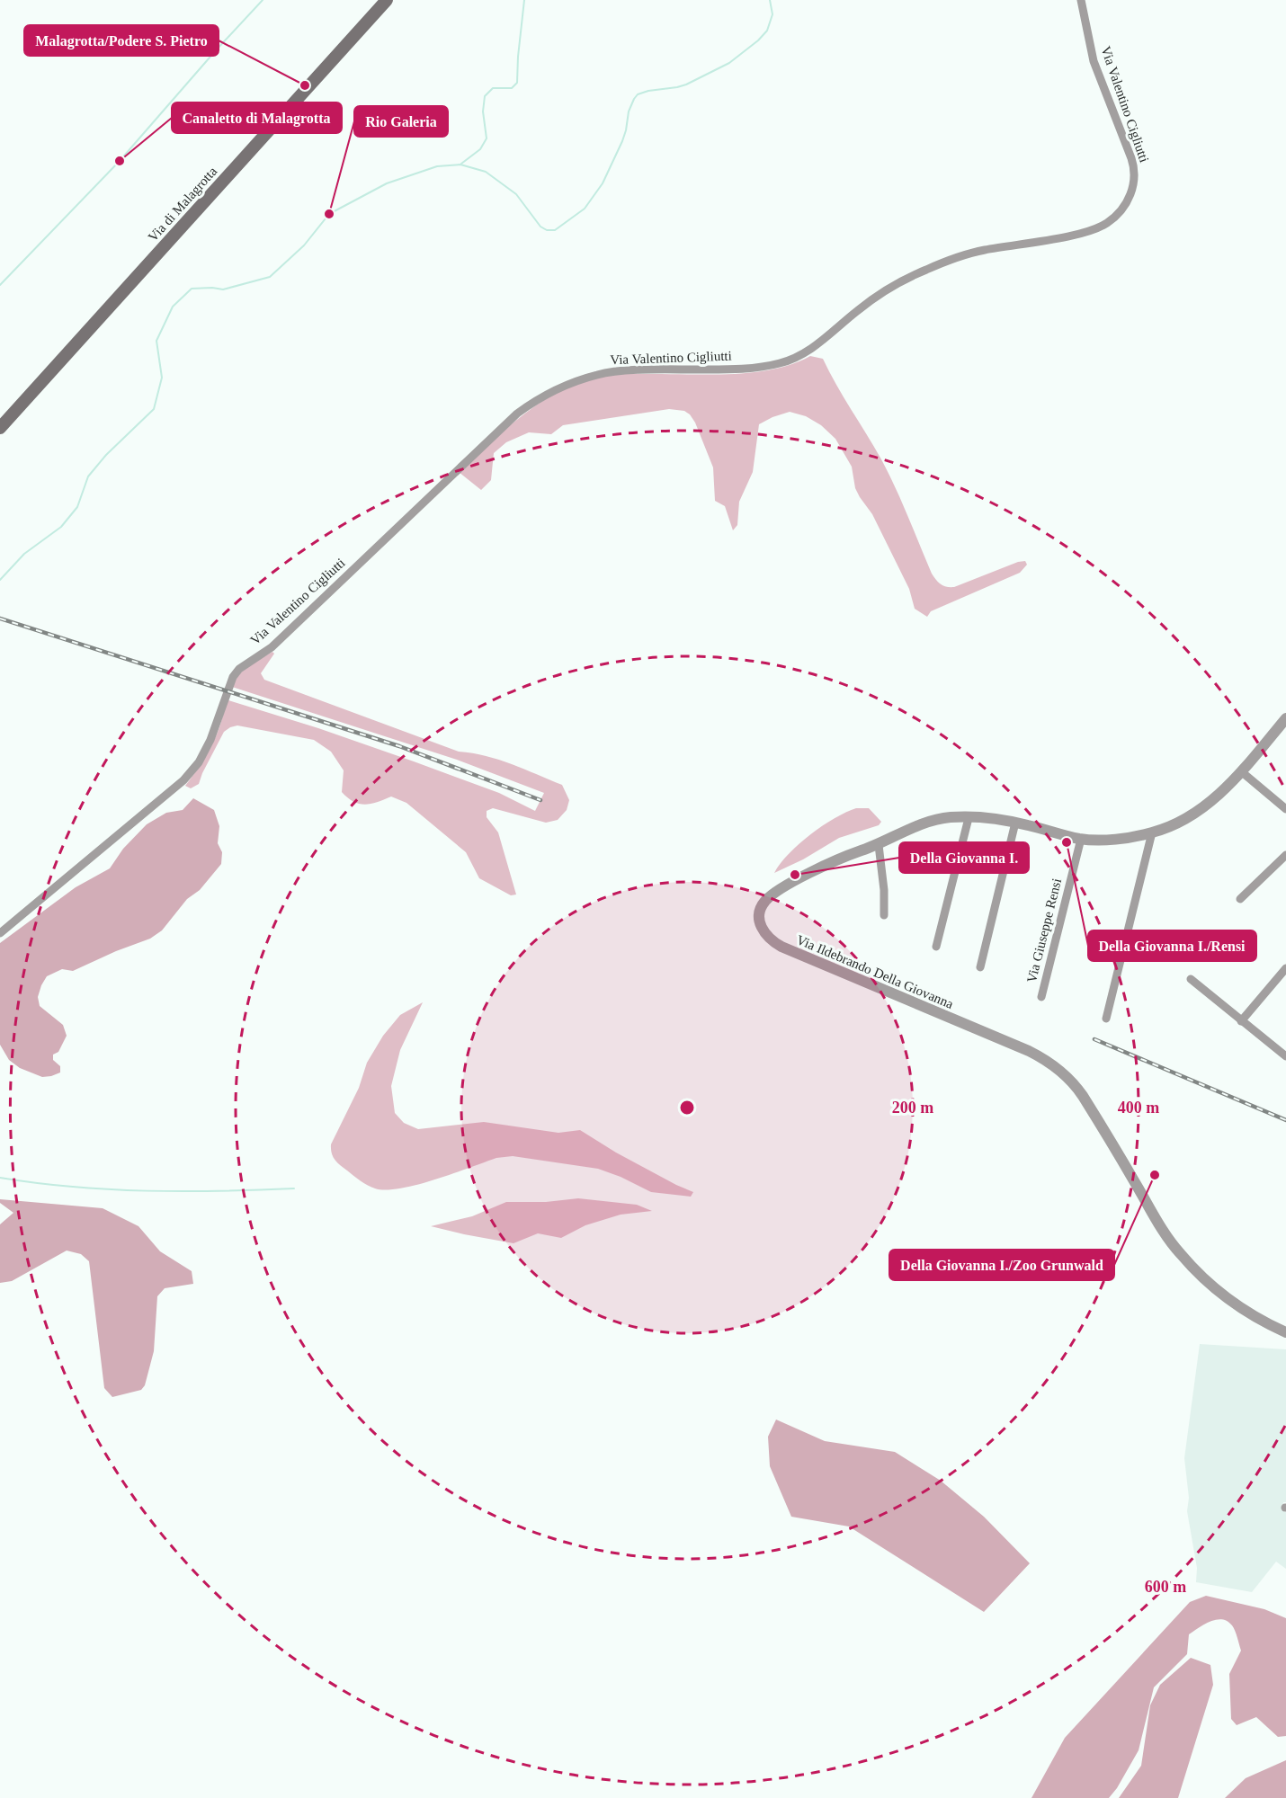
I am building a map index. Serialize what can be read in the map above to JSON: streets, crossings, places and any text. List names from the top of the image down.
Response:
{
  "streets": {
    "main road": ["Via di Malagrotta"],
    "street": ["Via Valentino Cigliutti", "Via Giuseppe Rensi", "Via Ildebrando Della Giovanna"]
  },
  "crossings": [
    ["Via Giuseppe Rensi", "Via Ildebrando Della Giovanna"]
  ],
  "places": [
    "Malagrotta/Podere S. Pietro",
    "Canaletto di Malagrotta",
    "Rio Galeria",
    "Della Giovanna I./Rensi",
    "Della Giovanna I.",
    "Della Giovanna I./Zoo Grunwald"
  ],
  "rings": ["200 m", "400 m", "600 m"]
}
